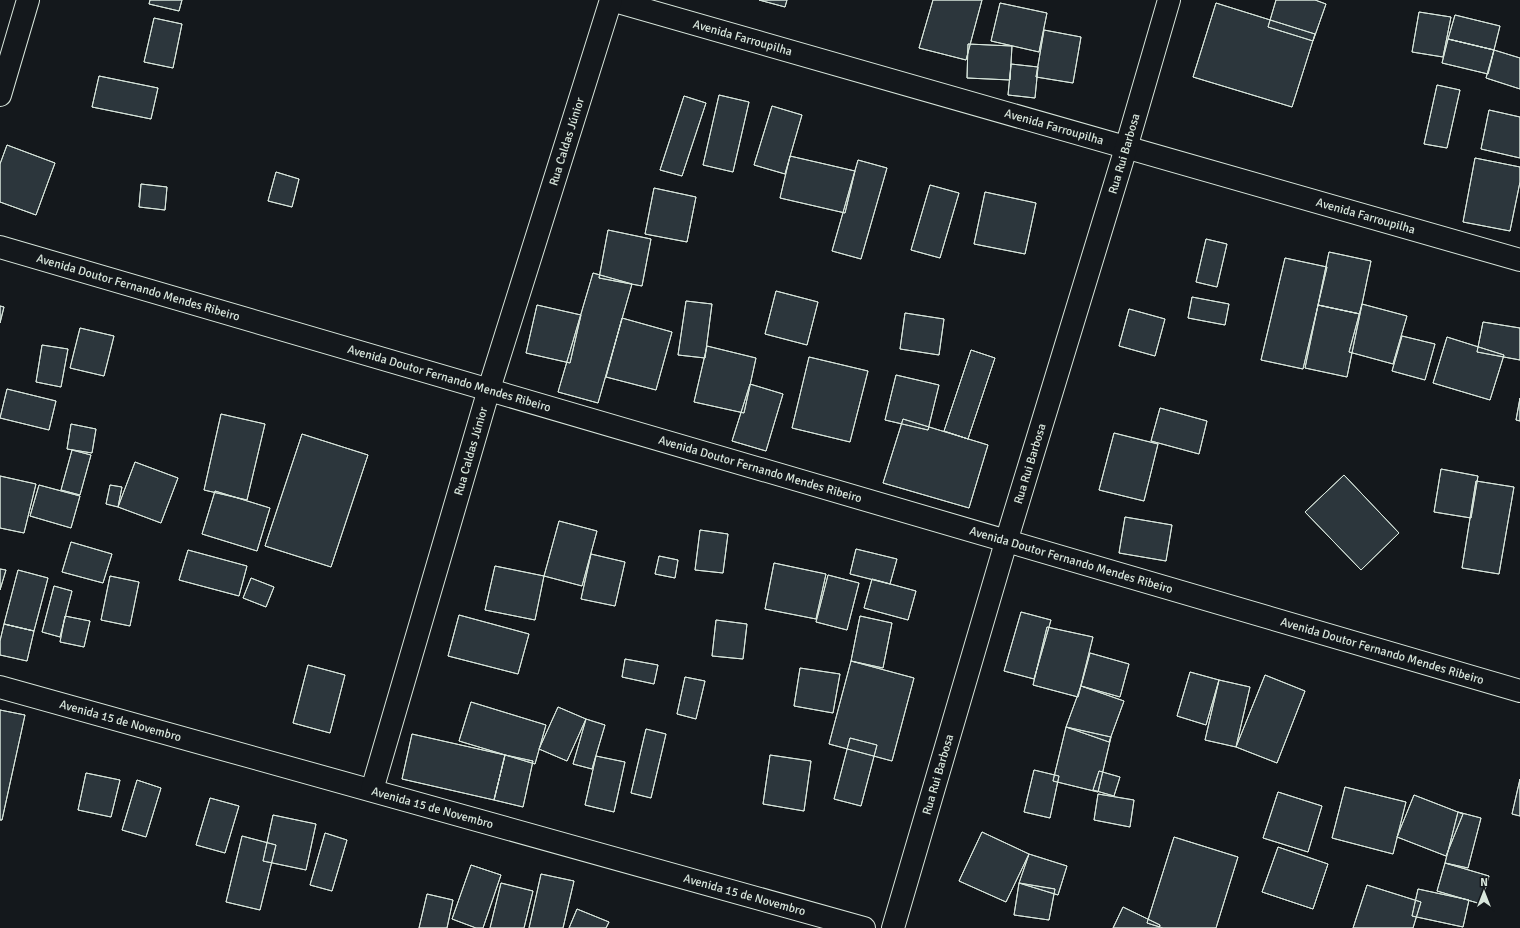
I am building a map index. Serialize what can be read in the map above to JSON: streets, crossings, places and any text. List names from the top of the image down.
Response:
{
  "streets": {
    "street": [
      "Avenida Farroupilha",
      "Rua Caldas Júnior",
      "Rua Rui Barbosa",
      "Avenida Doutor Fernando Mendes Ribeiro",
      "Avenida 15 de Novembro"
    ]
  },
  "crossings": [
    ["Avenida Farroupilha", "Rua Caldas Júnior"],
    ["Avenida Farroupilha", "Rua Rui Barbosa"],
    ["Rua Caldas Júnior", "Avenida Doutor Fernando Mendes Ribeiro"],
    ["Rua Caldas Júnior", "Avenida 15 de Novembro"],
    ["Rua Rui Barbosa", "Avenida Doutor Fernando Mendes Ribeiro"]
  ],
  "north": "top"
}
